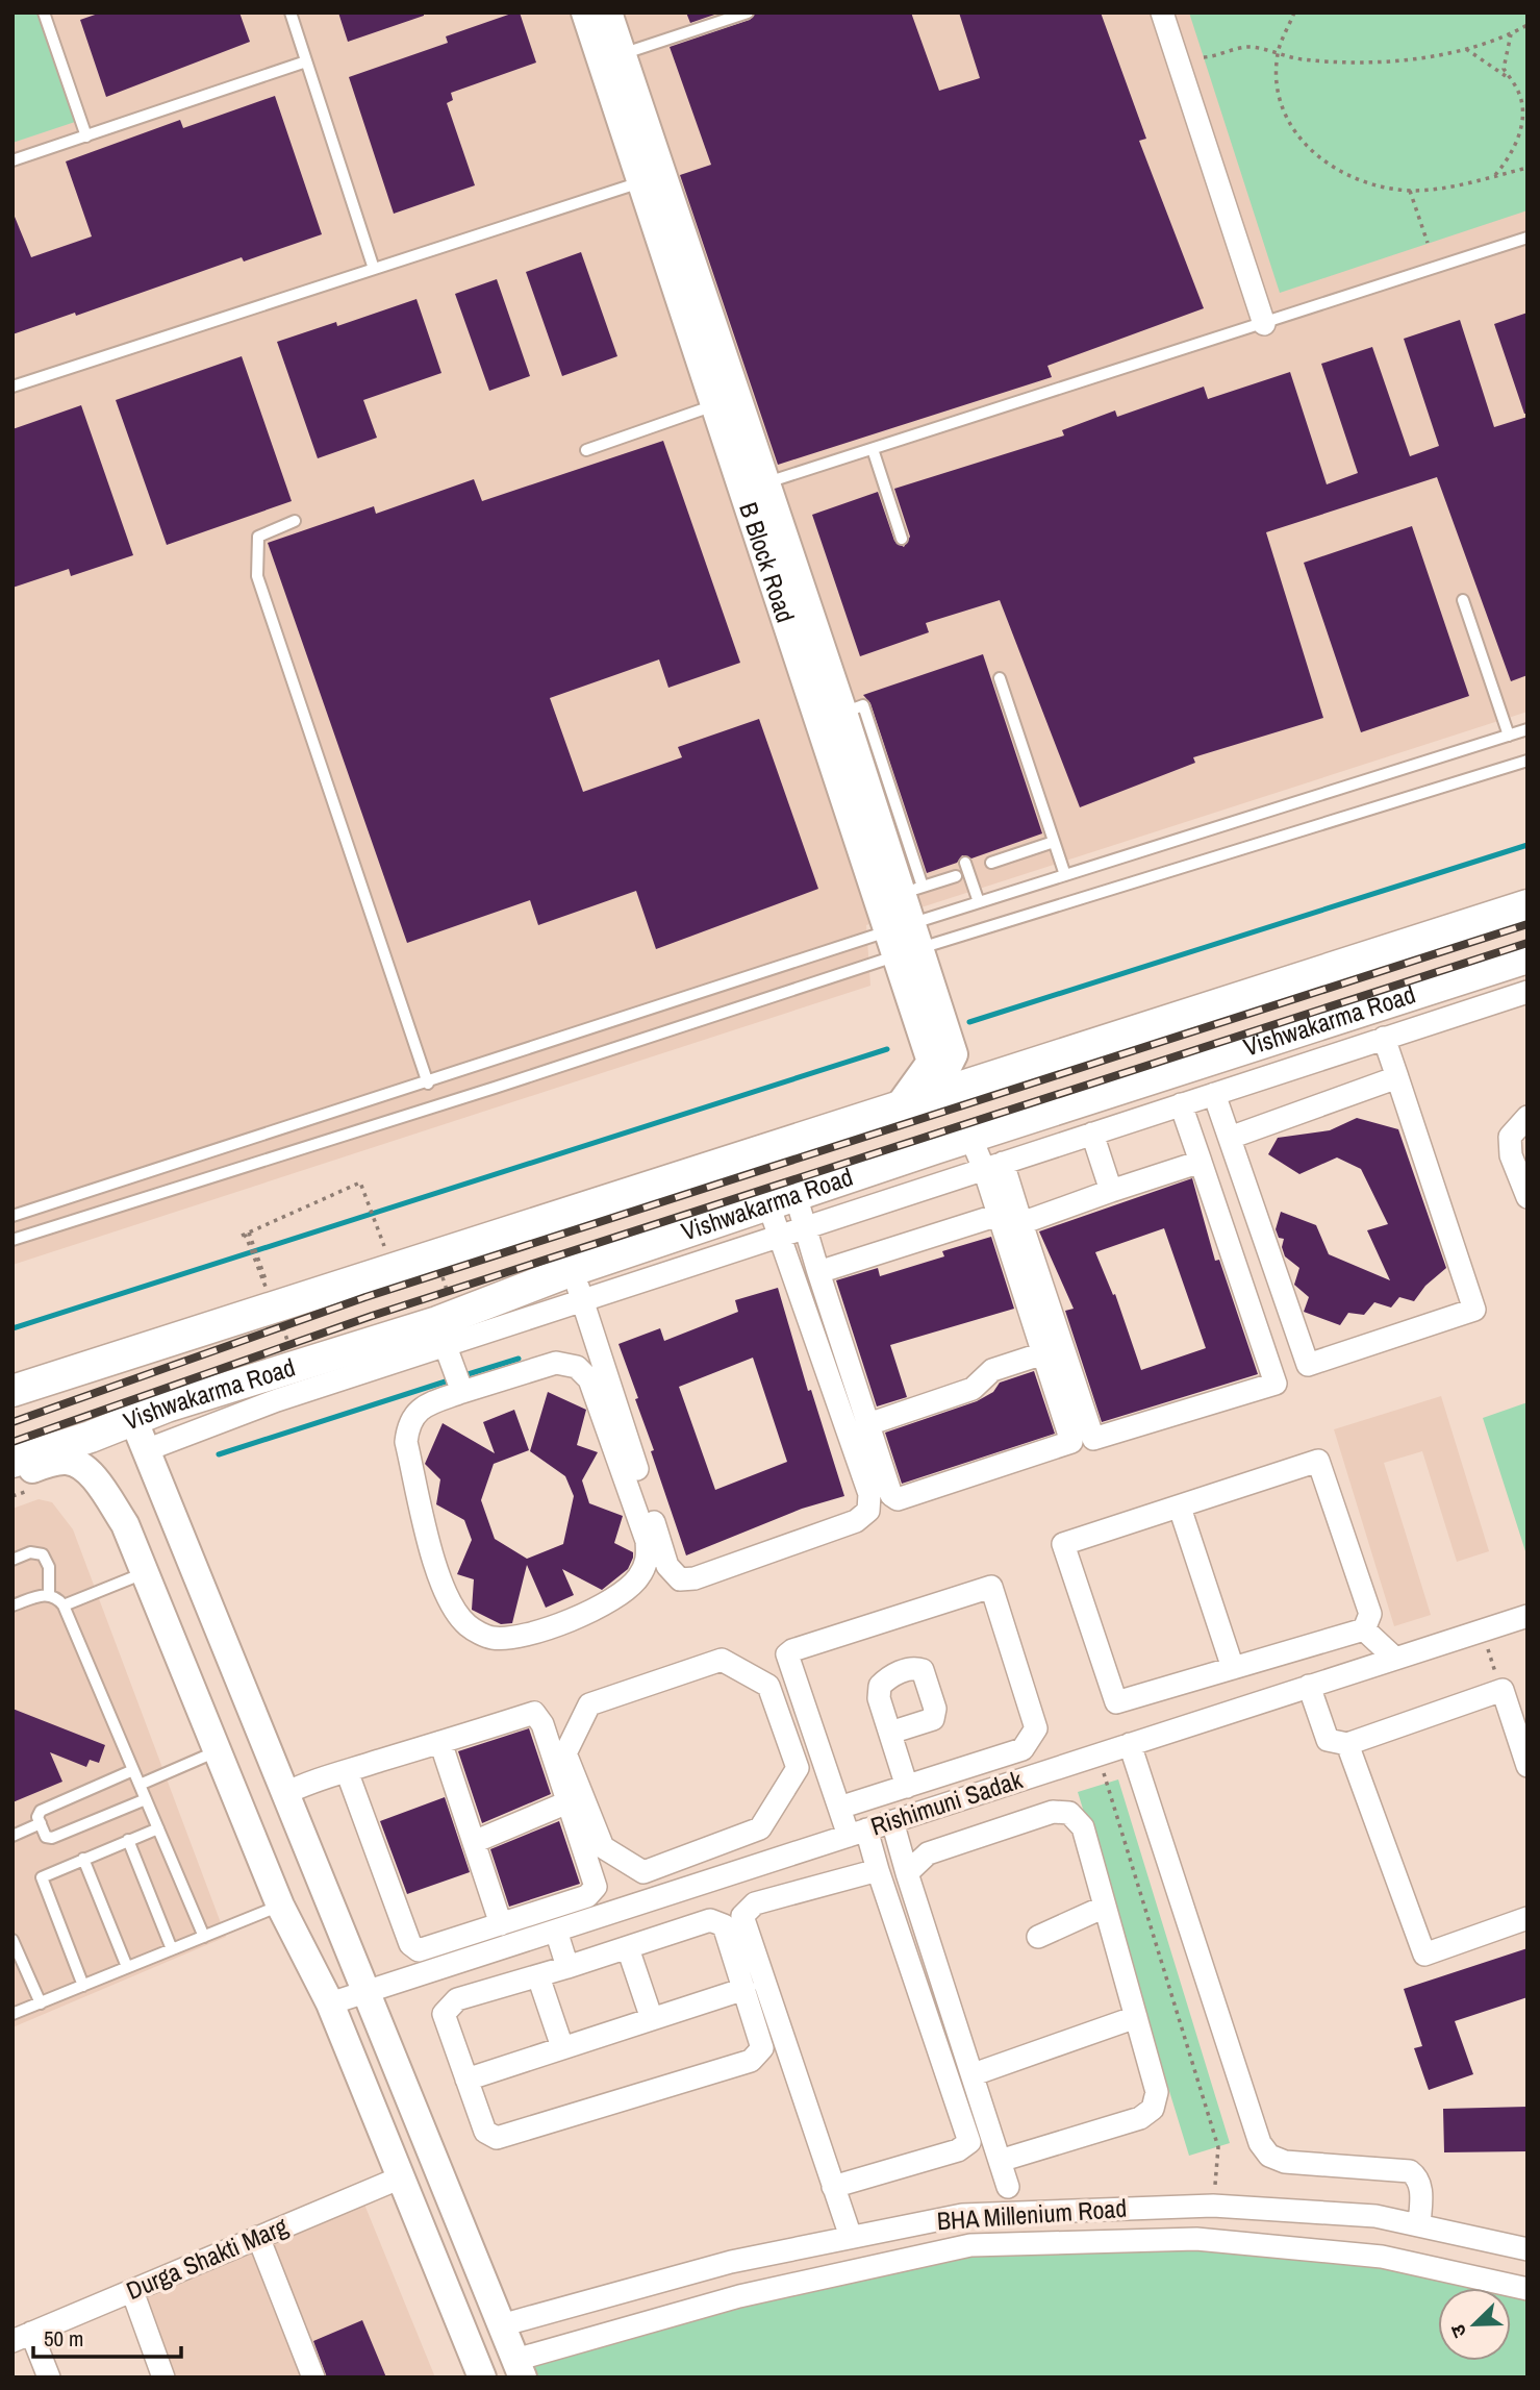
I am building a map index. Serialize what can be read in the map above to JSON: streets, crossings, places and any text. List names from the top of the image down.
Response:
{
  "streets": {
    "main road": ["Vishwakarma Road"],
    "street": [
      "B Block Road",
      "Rishimuni Sadak",
      "BHA Millenium Road",
      "Durga Shakti Marg"
    ]
  },
  "crossings": [
    ["B Block Road", "Vishwakarma Road"]
  ],
  "scale_bar": "50 m",
  "north": "bottom left"
}
